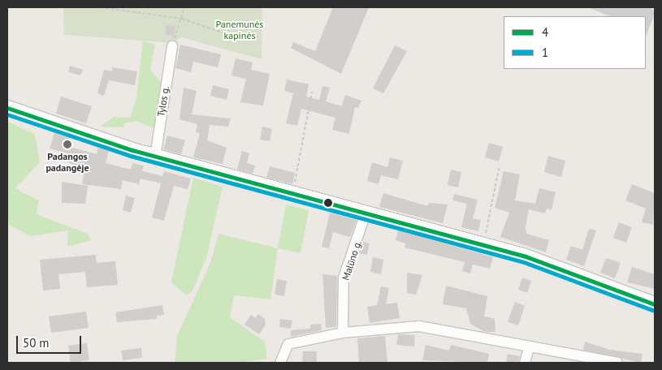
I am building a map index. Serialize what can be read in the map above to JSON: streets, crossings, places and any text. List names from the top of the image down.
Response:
{
  "streets": {
    "street": ["Tylos g.", "Malūno g."]
  },
  "parks": ["Panemunės kapinės"],
  "places": ["Padangos padangėje"],
  "lines": ["transit line 4", "transit line 1"],
  "legend": ["4", "1"],
  "scale_bar": "50 m"
}
